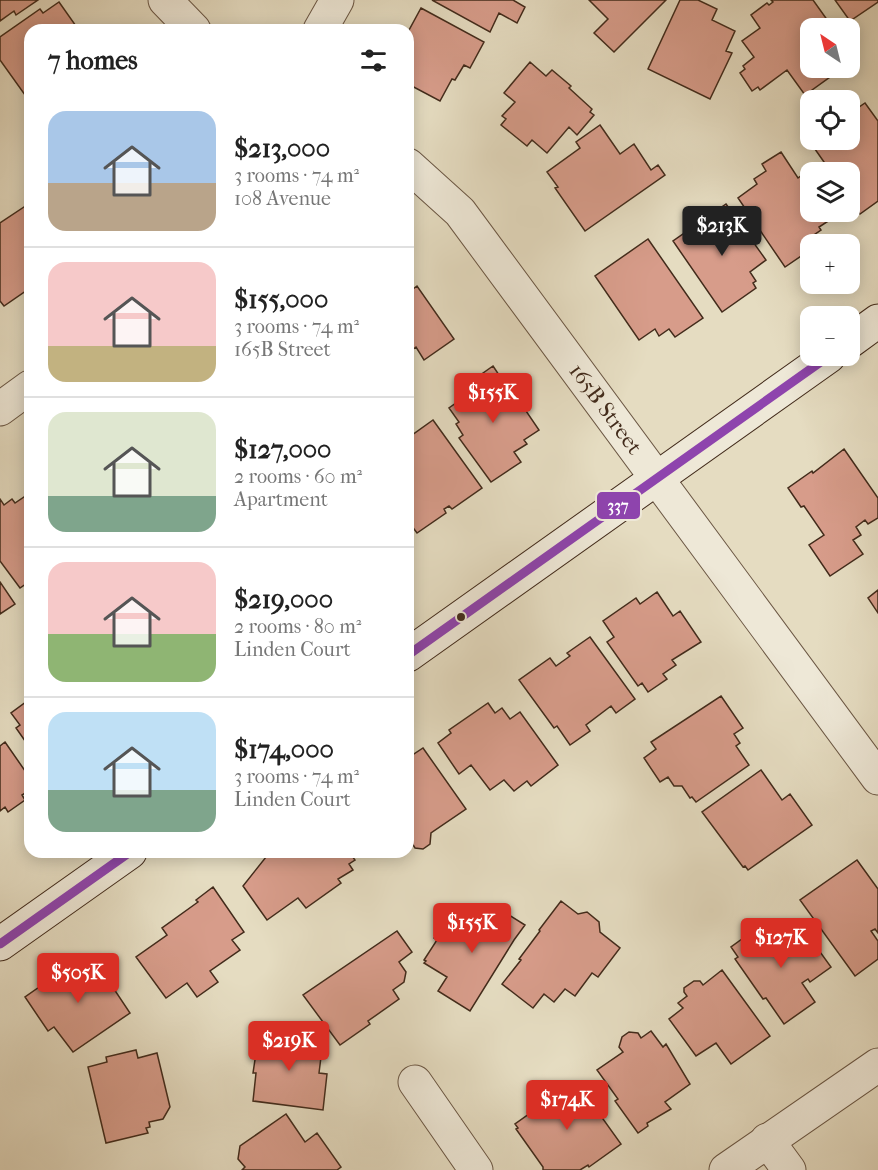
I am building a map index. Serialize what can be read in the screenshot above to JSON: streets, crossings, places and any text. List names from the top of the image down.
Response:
{
  "streets": {
    "street": ["165B Street"]
  },
  "lines": ["transit line 337"],
  "north": "top left",
  "page": {
    "map_buttons": ["+", "−"],
    "heading": "7 homes",
    "list": [
      {
        "name": "$213,000",
        "note": "3 rooms · 74 m² · 108 Avenue"
      },
      {
        "name": "$155,000",
        "note": "3 rooms · 74 m² · 165B Street"
      },
      {
        "name": "$127,000",
        "note": "2 rooms · 60 m² · Apartment"
      },
      {
        "name": "$219,000",
        "note": "2 rooms · 80 m² · Linden Court"
      },
      {
        "name": "$174,000",
        "note": "3 rooms · 74 m² · Linden Court"
      }
    ],
    "price": [
      "$213K",
      "$155K",
      "$155K",
      "$127K",
      "$505K",
      "$219K",
      "$174K"
    ]
  }
}
